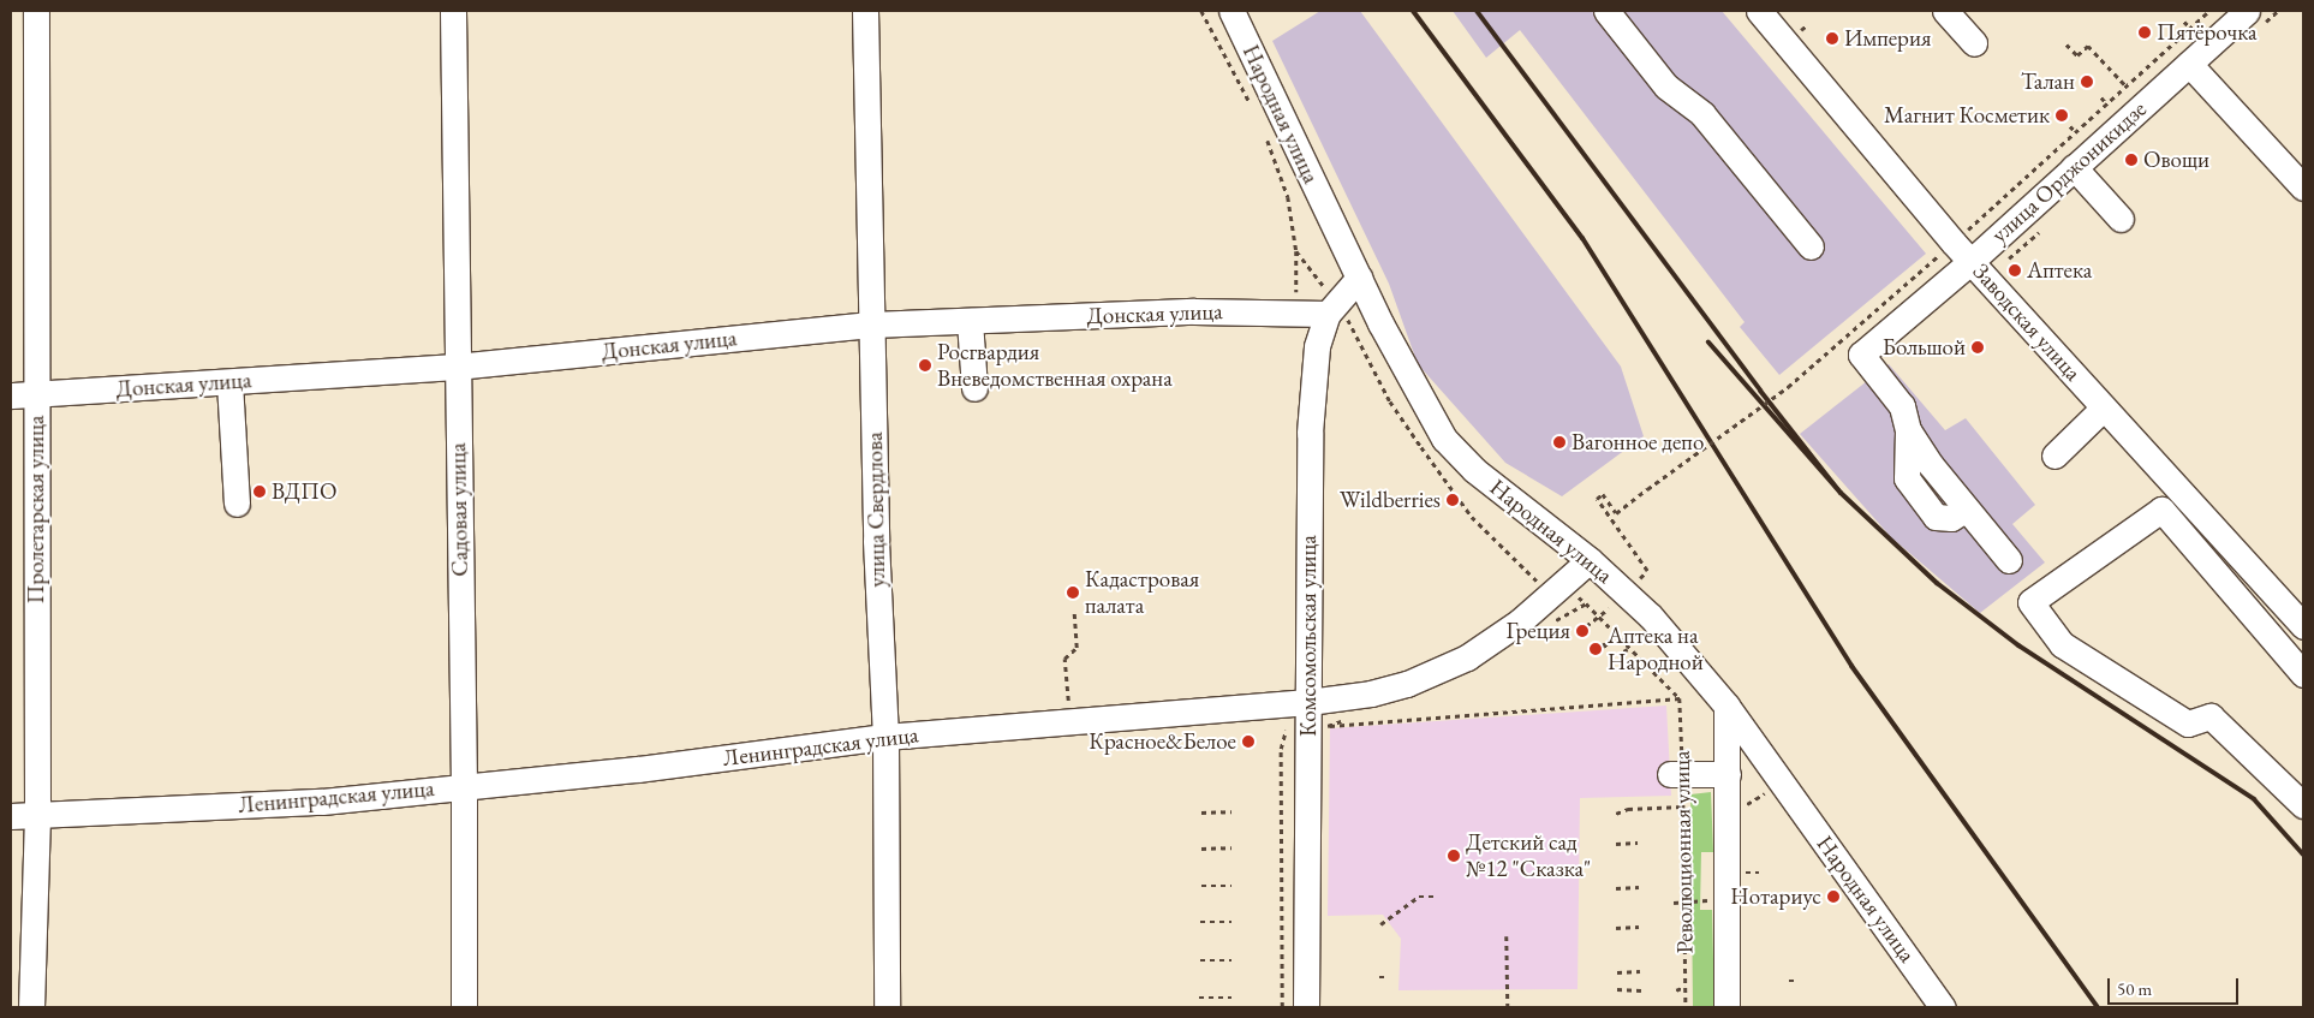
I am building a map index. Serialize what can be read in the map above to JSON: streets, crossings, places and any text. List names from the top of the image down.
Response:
{
  "streets": {
    "street": [
      "Народная улица",
      "улица Орджоникидзе",
      "Донская улица",
      "Заводская улица",
      "Пролетарская улица",
      "Садовая улица",
      "улица Свердлова",
      "Комсомольская улица",
      "Ленинградская улица",
      "Революционная улица"
    ]
  },
  "crossings": [
    ["Народная улица", "Комсомольская улица"],
    ["Народная улица", "Ленинградская улица"],
    ["Народная улица", "Революционная улица"],
    ["улица Орджоникидзе", "Заводская улица"],
    ["Донская улица", "Пролетарская улица"],
    ["Донская улица", "Садовая улица"],
    ["Донская улица", "улица Свердлова"],
    ["Донская улица", "Комсомольская улица"],
    ["Пролетарская улица", "Ленинградская улица"],
    ["Садовая улица", "Ленинградская улица"],
    ["улица Свердлова", "Ленинградская улица"],
    ["Комсомольская улица", "Ленинградская улица"]
  ],
  "places": [
    "Пятёрочка",
    "Империя",
    "Талан",
    "Магнит Косметик",
    "Овощи",
    "Аптека",
    "Большой",
    "Росгвардия Вневедомственная охрана",
    "Вагонное депо",
    "ВДПО",
    "Wildberries",
    "Кадастровая палата",
    "Греция",
    "Аптека на Народной",
    "Красное&Белое",
    "Детский сад №12 \"Сказка\"",
    "Нотариус"
  ],
  "scale_bar": "50 m"
}
